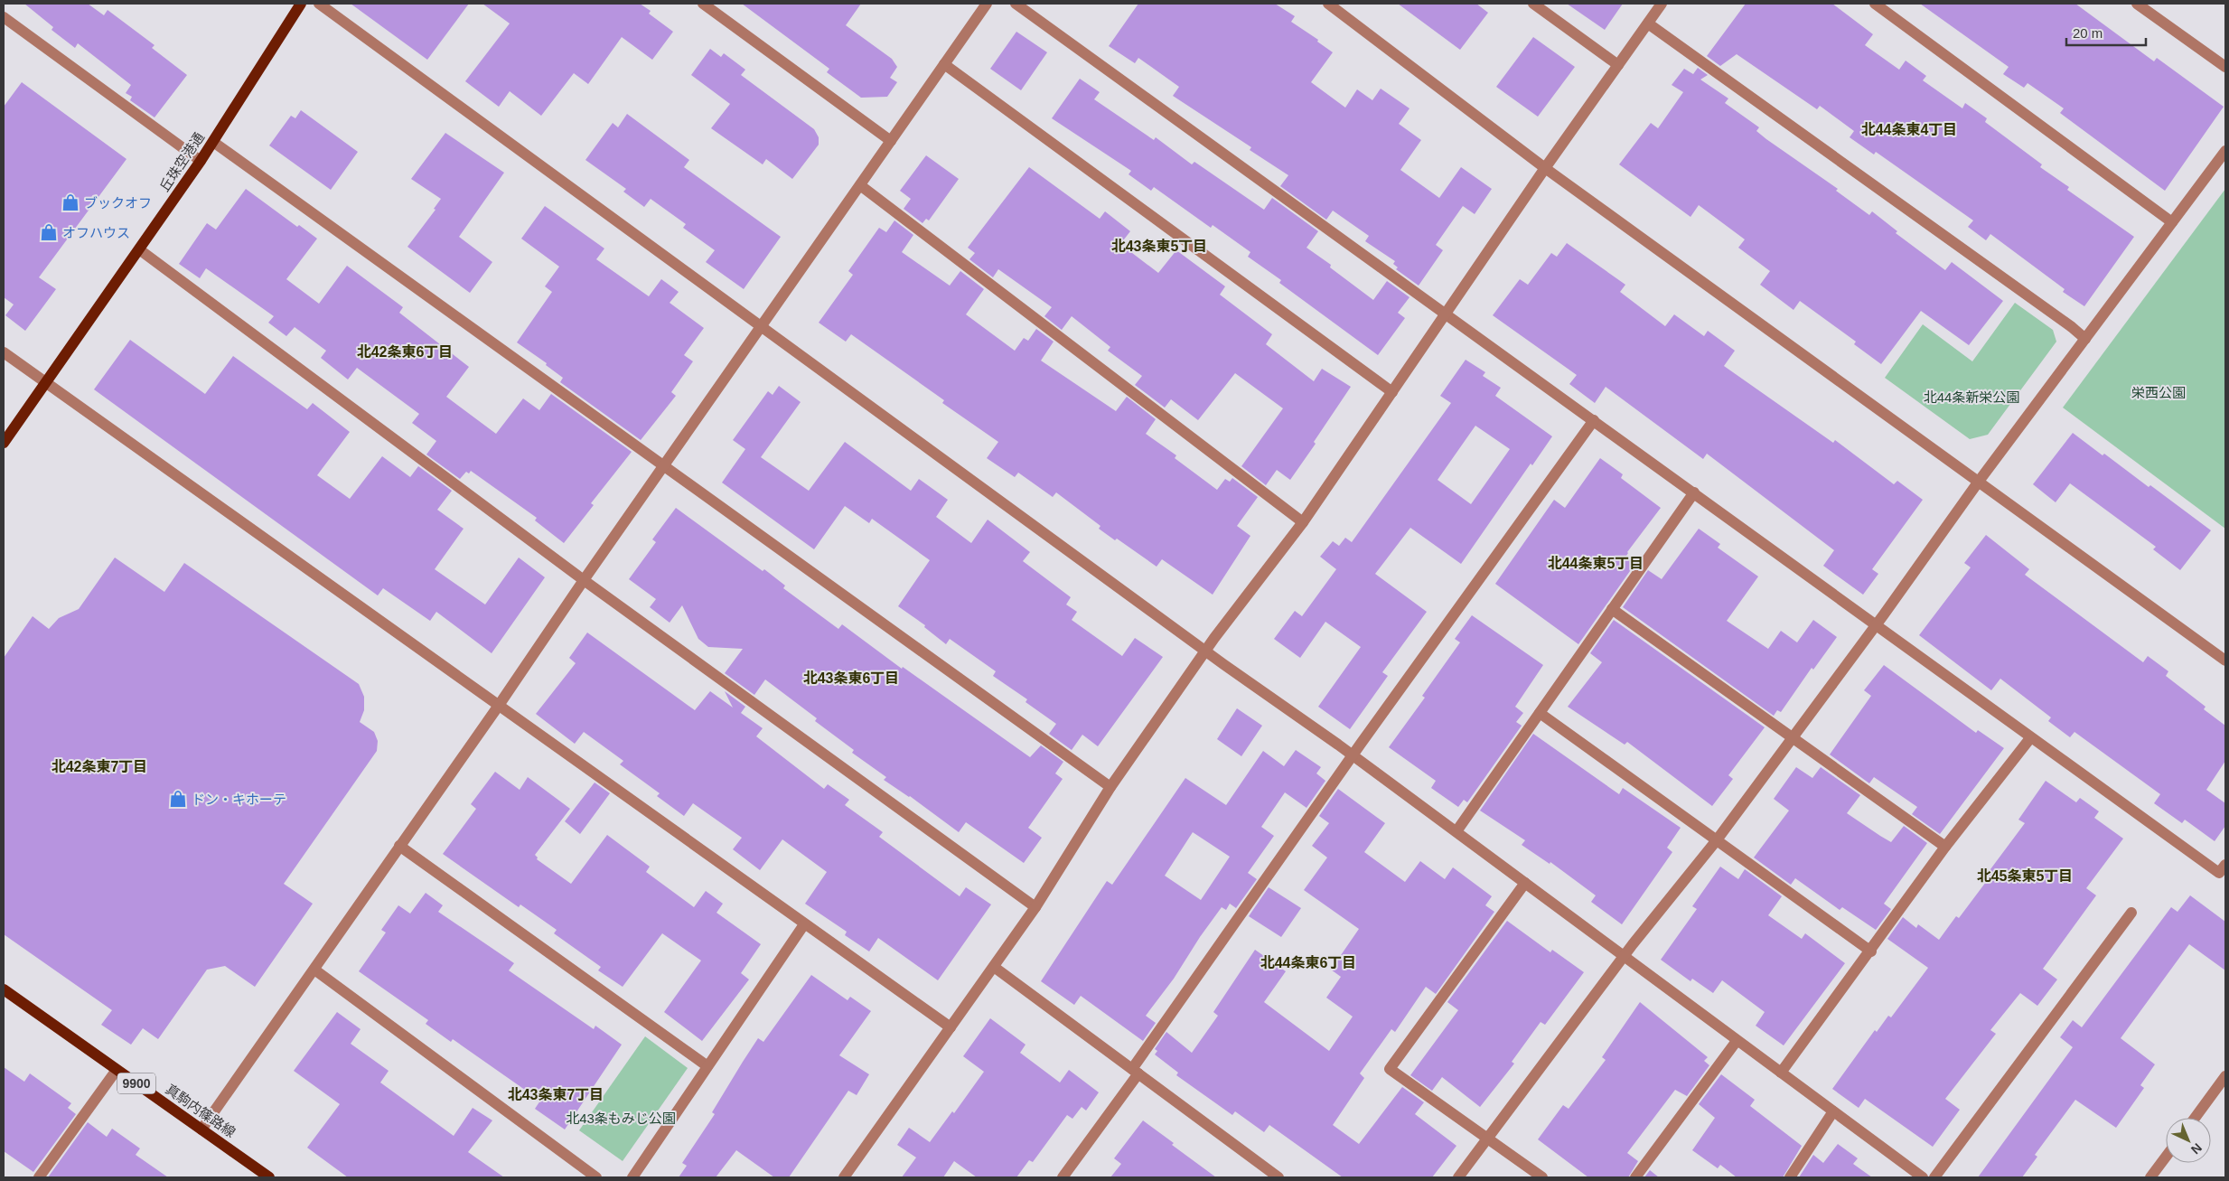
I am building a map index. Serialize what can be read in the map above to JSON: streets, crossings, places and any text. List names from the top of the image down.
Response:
{
  "streets": {
    "main road": ["丘珠空港通", "9900", "真駒内篠路線"]
  },
  "districts": [
    "北44条東4丁目",
    "北43条東5丁目",
    "北42条東6丁目",
    "北44条東5丁目",
    "北43条東6丁目",
    "北42条東7丁目",
    "北45条東5丁目",
    "北44条東6丁目",
    "北43条東7丁目"
  ],
  "parks": ["栄西公園", "北44条新栄公園", "北43条もみじ公園"],
  "places": {
    "shop": ["ブックオフ", "オフハウス", "ドン・キホーテ"]
  },
  "scale_bar": "20 m",
  "north": "bottom right"
}
